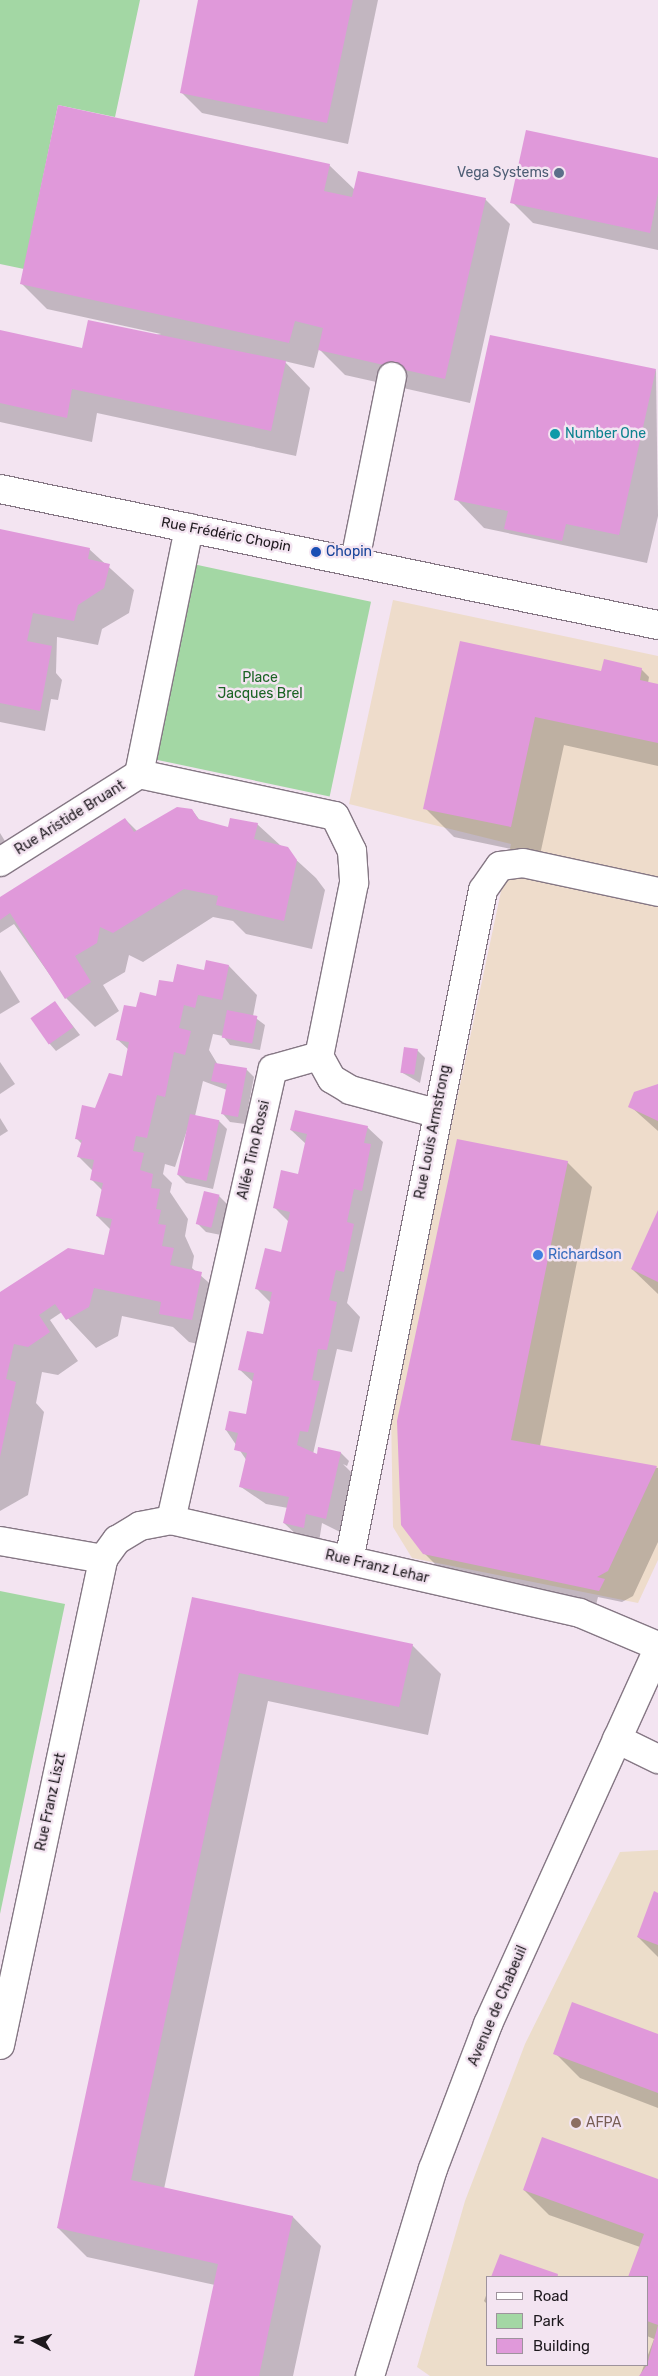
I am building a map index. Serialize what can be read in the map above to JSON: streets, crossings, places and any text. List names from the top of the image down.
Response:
{
  "streets": {
    "street": [
      "Rue Frédéric Chopin",
      "Rue Aristide Bruant",
      "Rue Louis Armstrong",
      "Allée Tino Rossi",
      "Rue Franz Lehar",
      "Rue Franz Liszt",
      "Avenue de Chabeuil"
    ]
  },
  "crossings": [
    ["Rue Louis Armstrong", "Rue Franz Lehar"],
    ["Allée Tino Rossi", "Rue Franz Lehar"],
    ["Rue Franz Lehar", "Rue Franz Liszt"],
    ["Rue Franz Lehar", "Avenue de Chabeuil"]
  ],
  "parks": ["Place Jacques Brel"],
  "places": [
    "Vega Systems",
    "Number One",
    "Chopin",
    "Richardson",
    "AFPA"
  ],
  "legend": ["Road", "Park", "Building"],
  "north": "left"
}
